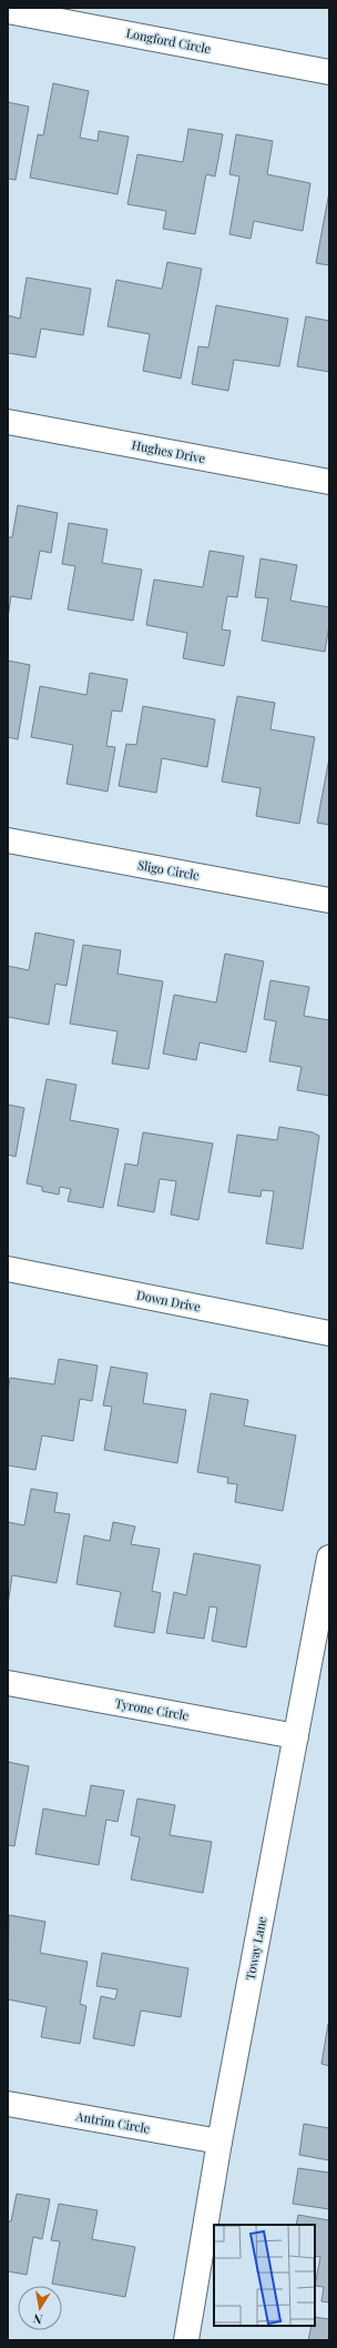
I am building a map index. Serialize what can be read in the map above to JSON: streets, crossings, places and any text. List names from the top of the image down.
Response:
{
  "streets": {
    "street": [
      "Longford Circle",
      "Hughes Drive",
      "Sligo Circle",
      "Down Drive",
      "Tyrone Circle",
      "Toway Lane",
      "Antrim Circle"
    ]
  },
  "crossings": [
    ["Tyrone Circle", "Toway Lane"],
    ["Toway Lane", "Antrim Circle"]
  ],
  "north": "bottom"
}
